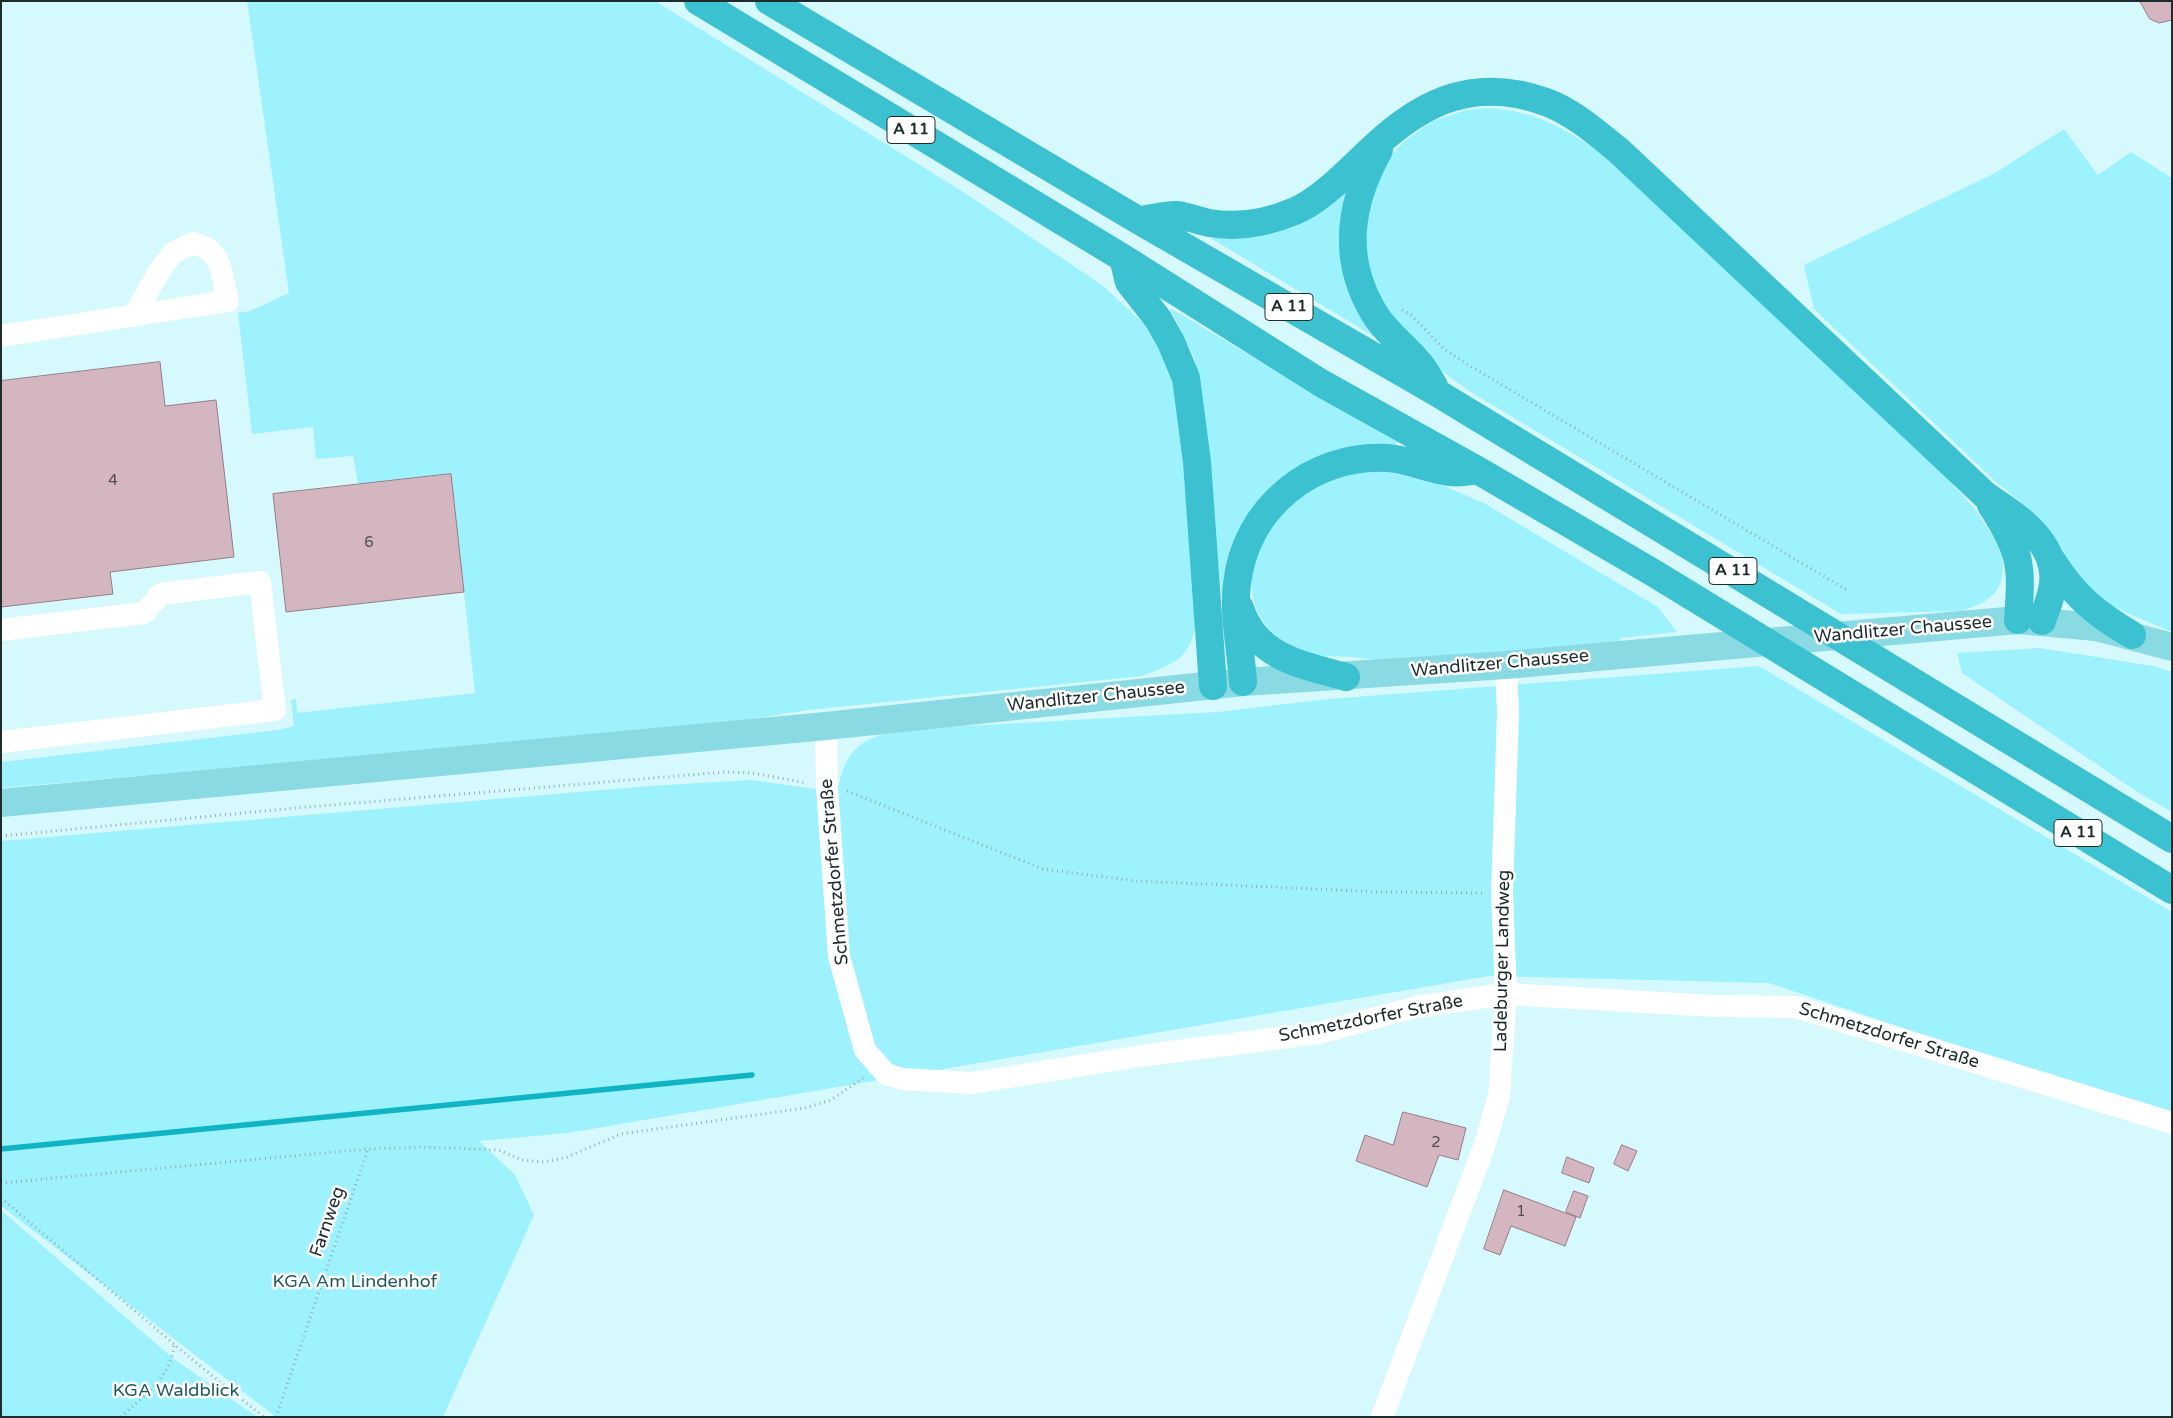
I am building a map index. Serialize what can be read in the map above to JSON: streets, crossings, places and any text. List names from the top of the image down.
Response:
{
  "streets": {
    "highway": ["A 11"],
    "main road": ["Wandlitzer Chaussee"],
    "street": ["Schmetzdorfer Straße", "Ladeburger Landweg"],
    "path": ["Farnweg"]
  },
  "crossings": [
    ["Wandlitzer Chaussee", "Schmetzdorfer Straße"],
    ["Wandlitzer Chaussee", "Ladeburger Landweg"],
    ["Schmetzdorfer Straße", "Ladeburger Landweg"]
  ],
  "parks": ["KGA Am Lindenhof", "KGA Waldblick"],
  "house_numbers": [
    "4",
    "6",
    "2",
    "1"
  ]
}
